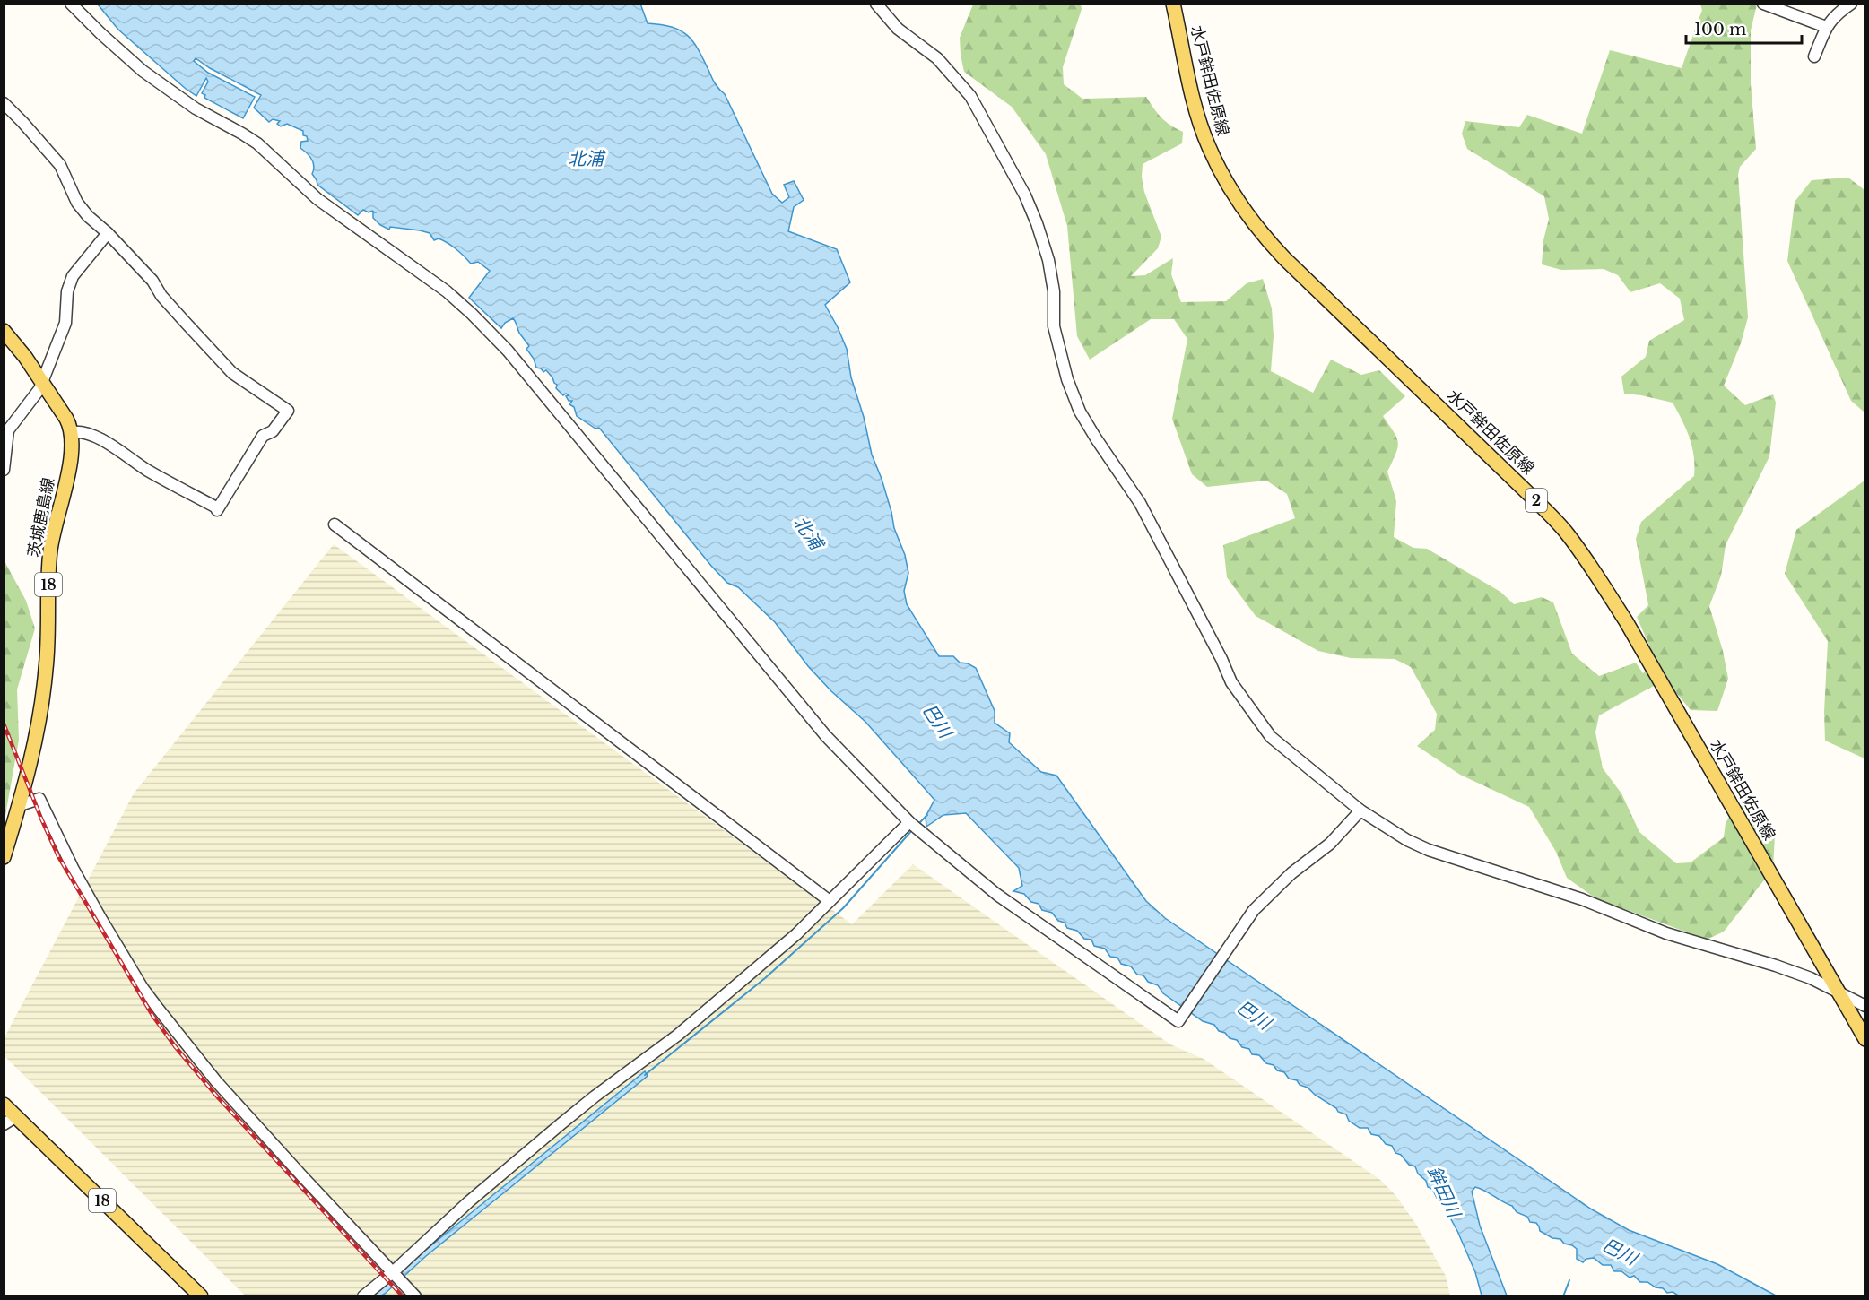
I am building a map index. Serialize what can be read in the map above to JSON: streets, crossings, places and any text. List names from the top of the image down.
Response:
{
  "streets": {
    "main road": [
      "水戸鉾田佐原線",
      "2",
      "茨城鹿島線",
      "18"
    ]
  },
  "water": ["北浦", "巴川", "鉾田川"],
  "scale_bar": "100 m"
}
